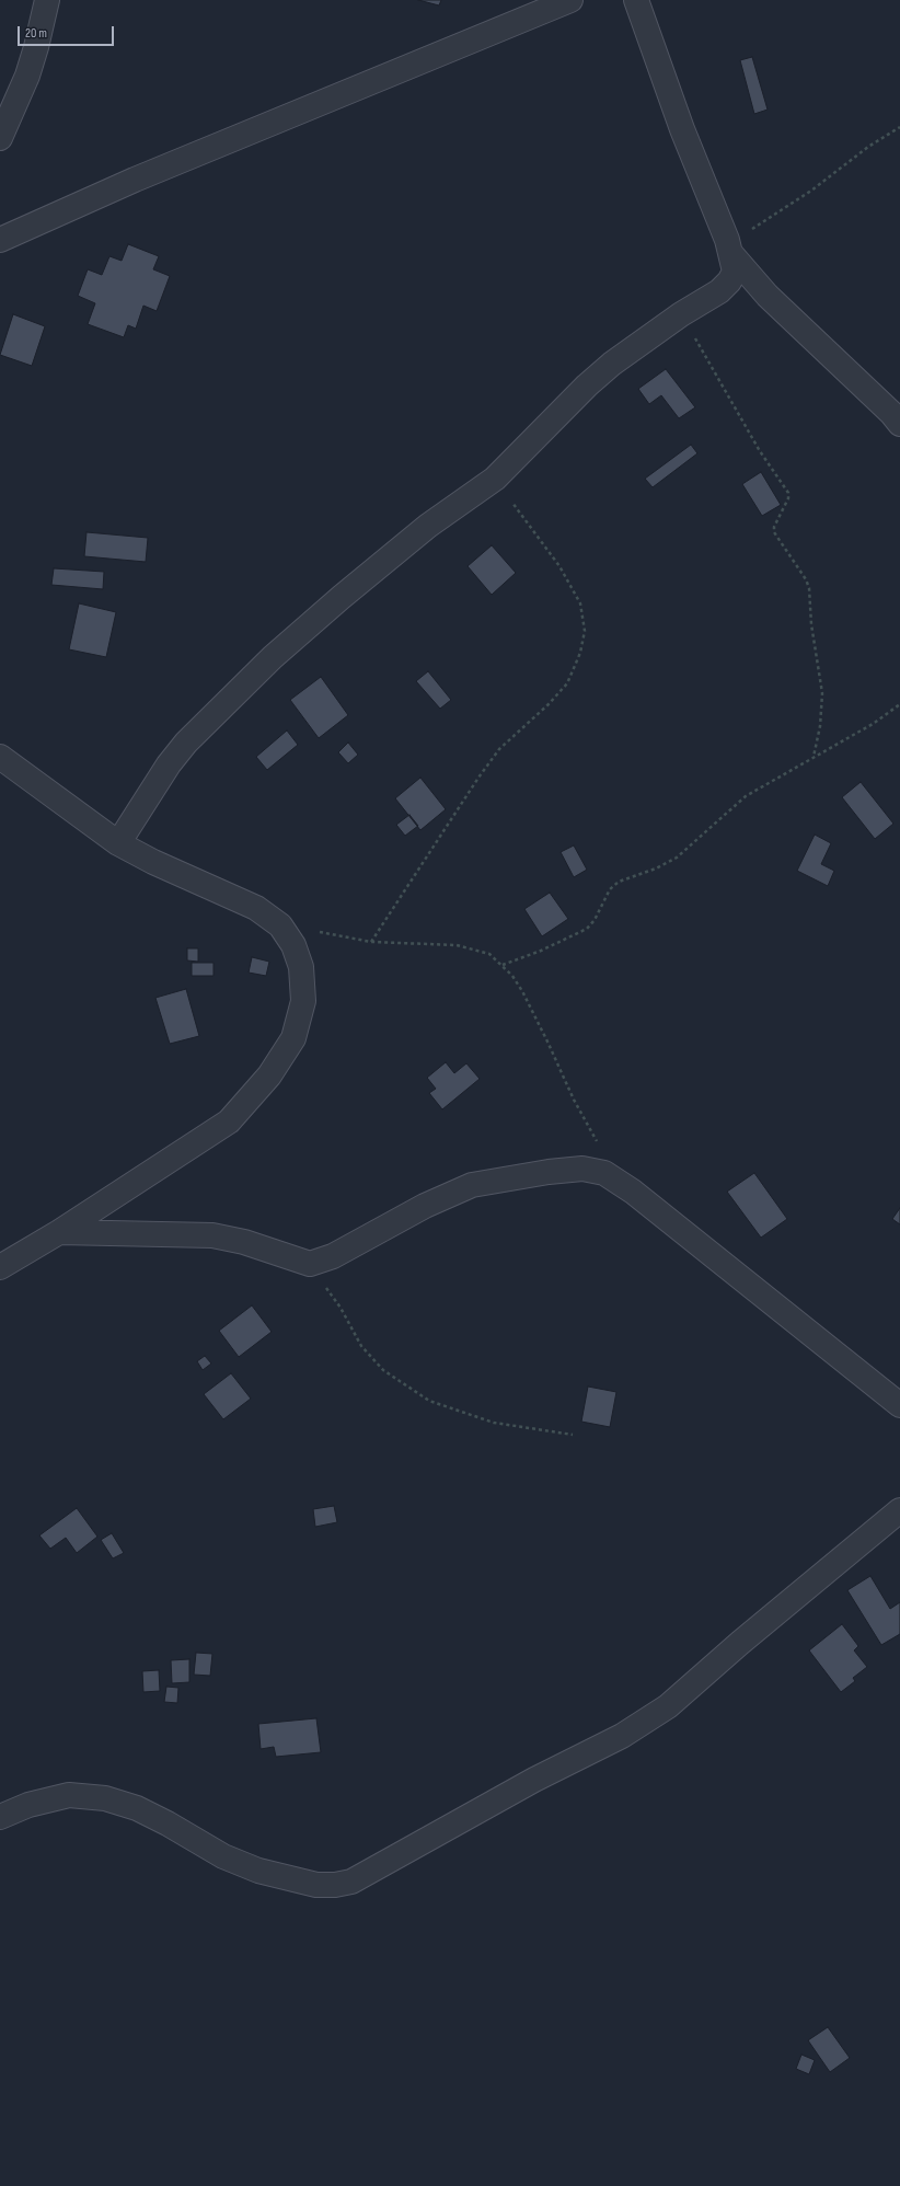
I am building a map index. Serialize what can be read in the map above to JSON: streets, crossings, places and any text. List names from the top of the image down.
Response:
{
  "scale_bar": "20 m"
}
